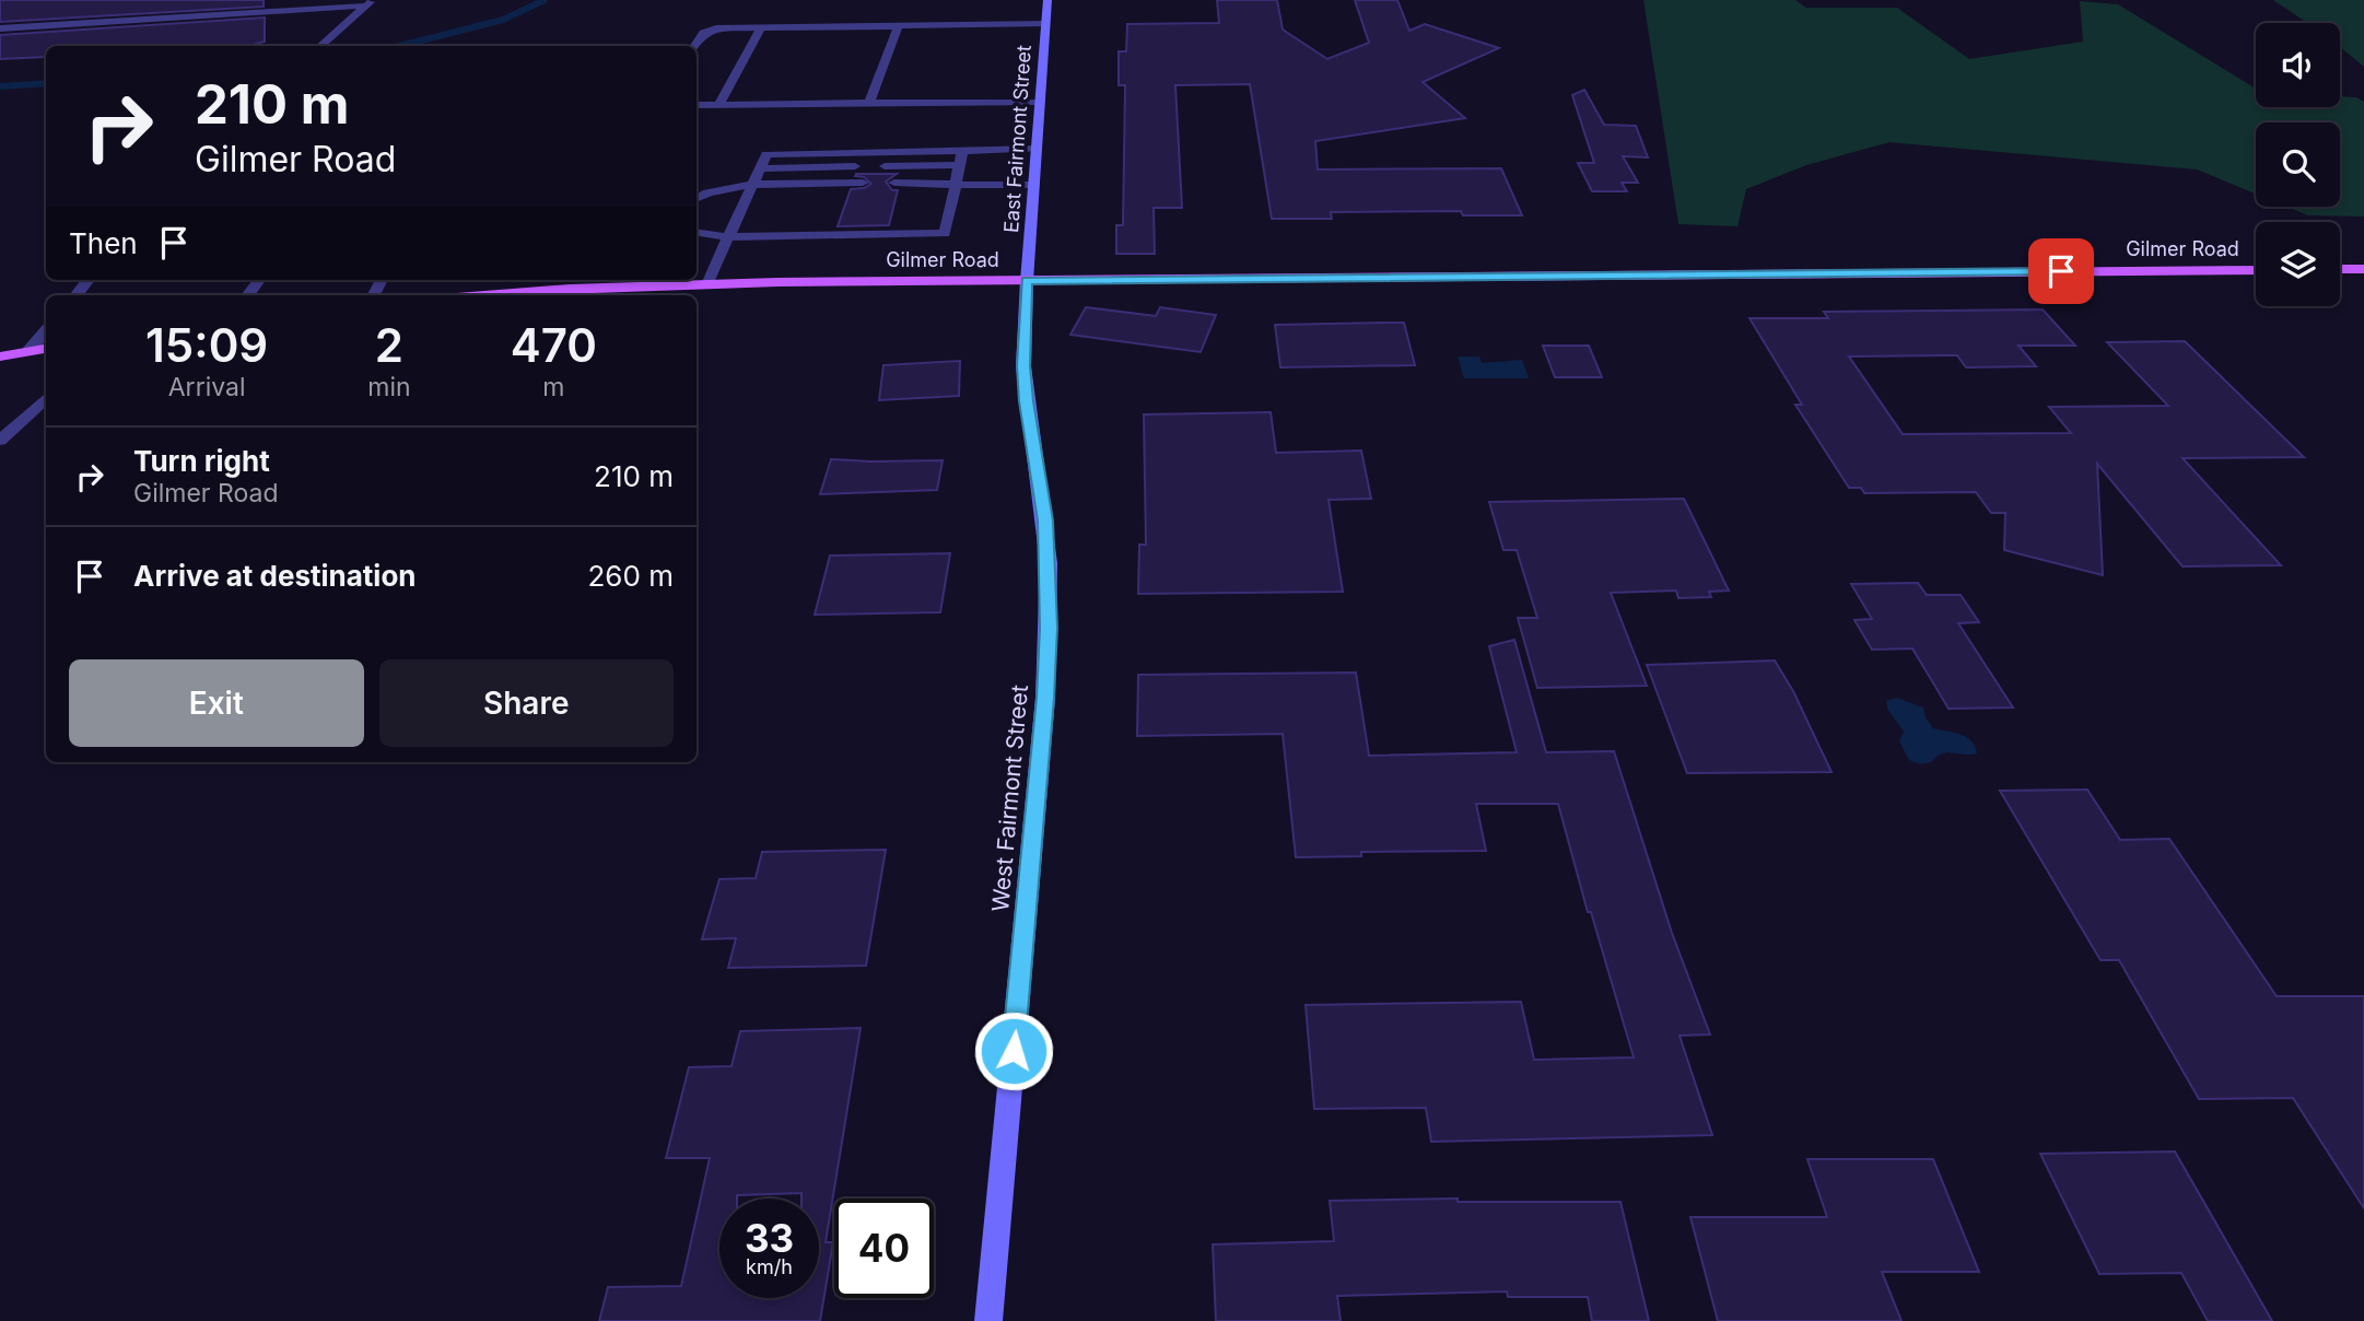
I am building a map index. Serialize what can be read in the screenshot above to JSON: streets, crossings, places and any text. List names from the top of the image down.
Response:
{
  "streets": {
    "main road": ["Gilmer Road"],
    "street": ["East Fairmont Street", "West Fairmont Street"]
  },
  "crossings": [
    ["East Fairmont Street", "Gilmer Road"],
    ["East Fairmont Street", "West Fairmont Street"],
    ["Gilmer Road", "West Fairmont Street"]
  ],
  "page": {
    "turn": ["210 m", "Gilmer Road"],
    "then": "Then",
    "eta": [
      "15:09",
      "Arrival",
      "2",
      "min",
      "470",
      "m"
    ],
    "list": [
      {
        "name": "Turn right",
        "note": "Gilmer Road",
        "value": "210 m"
      },
      {
        "name": "Arrive at destination",
        "value": "260 m"
      }
    ],
    "buttons": ["Exit", "Share"],
    "speed": "33 km/h",
    "limit": "40"
  }
}
